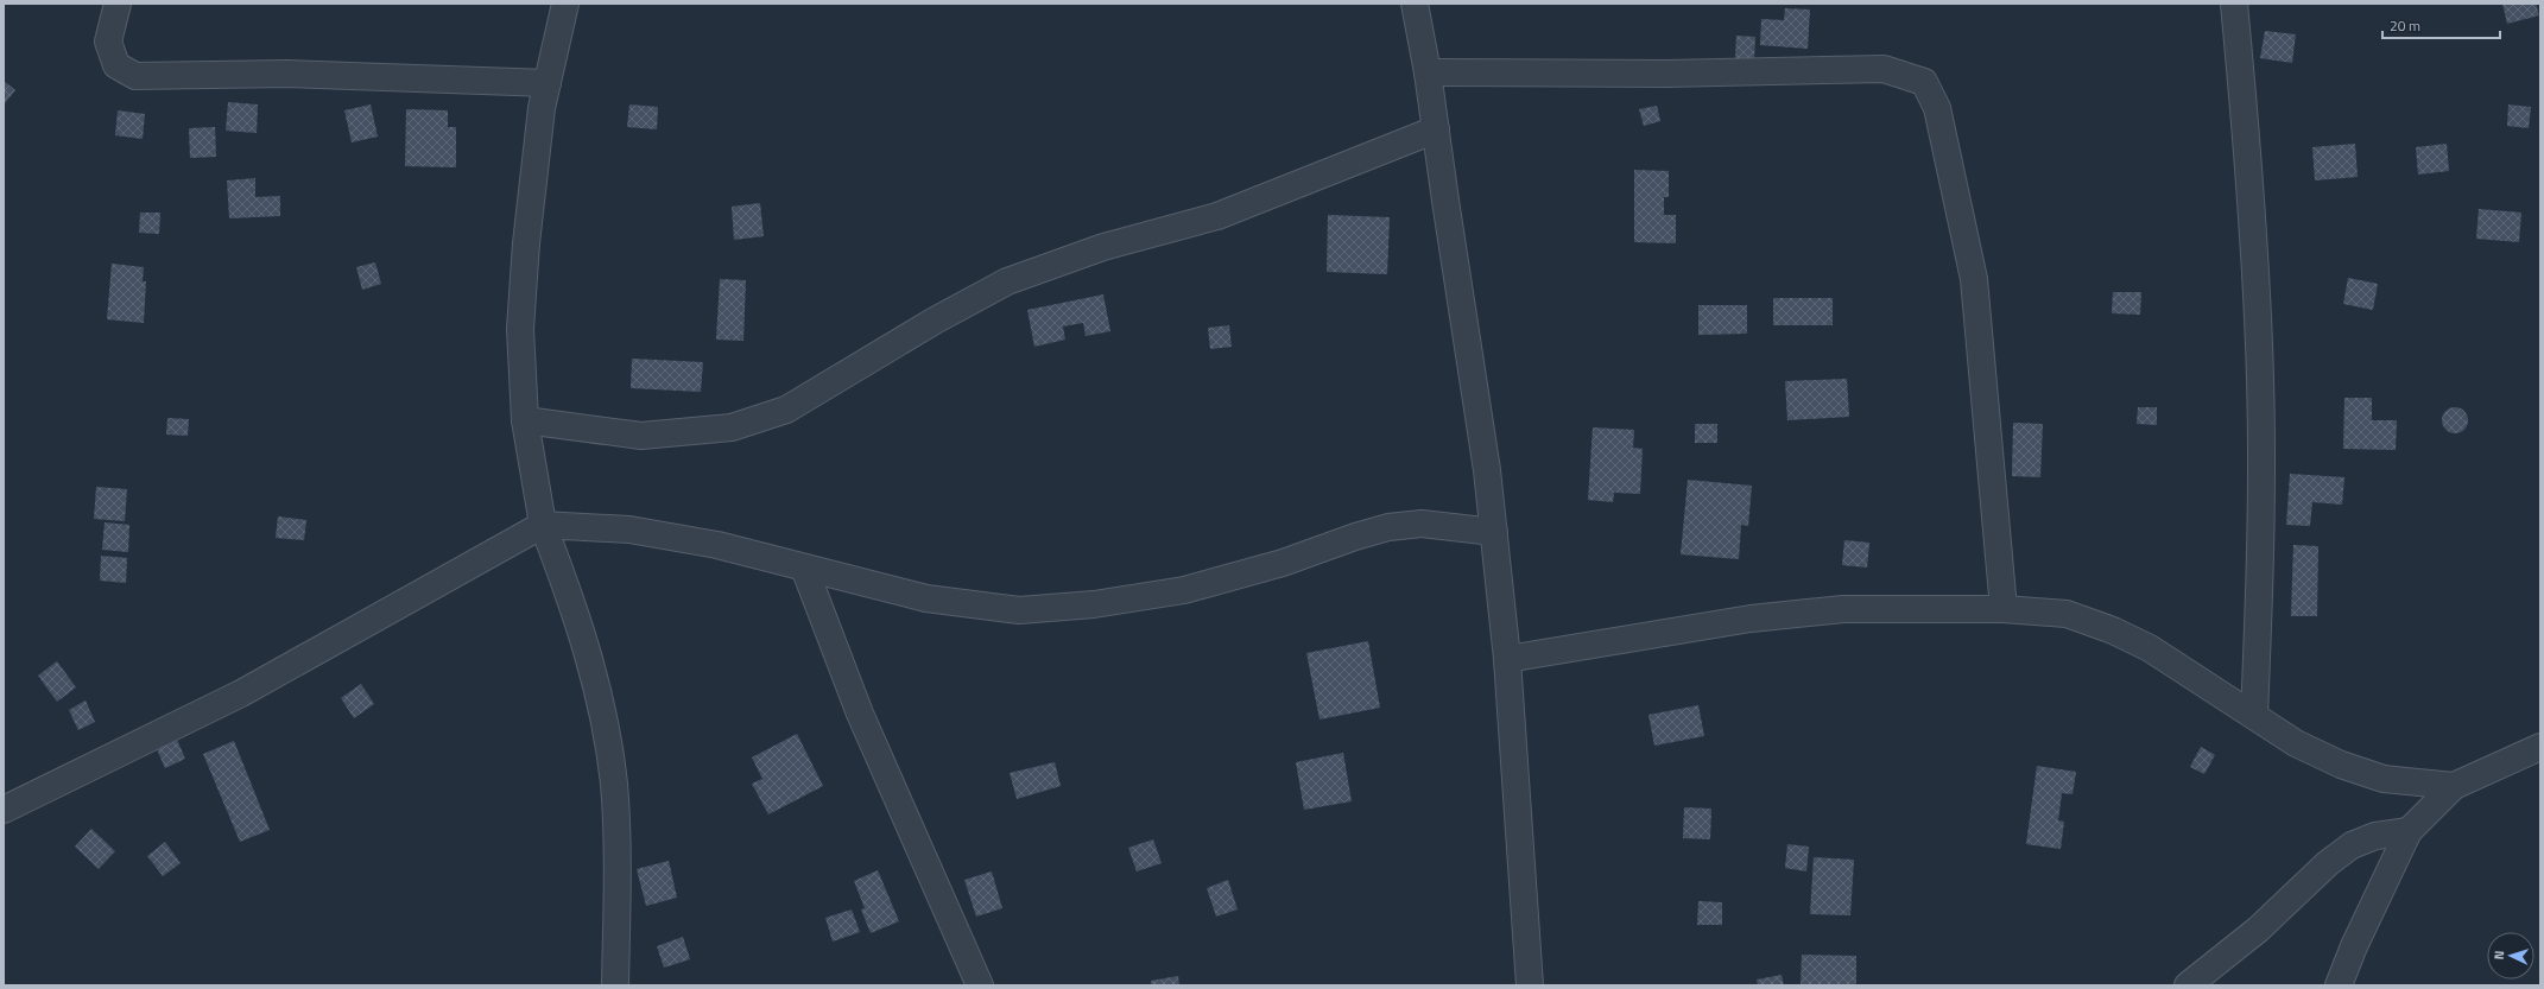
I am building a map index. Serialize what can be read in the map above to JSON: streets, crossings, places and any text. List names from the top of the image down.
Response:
{
  "scale_bar": "20 m",
  "north": "left"
}
